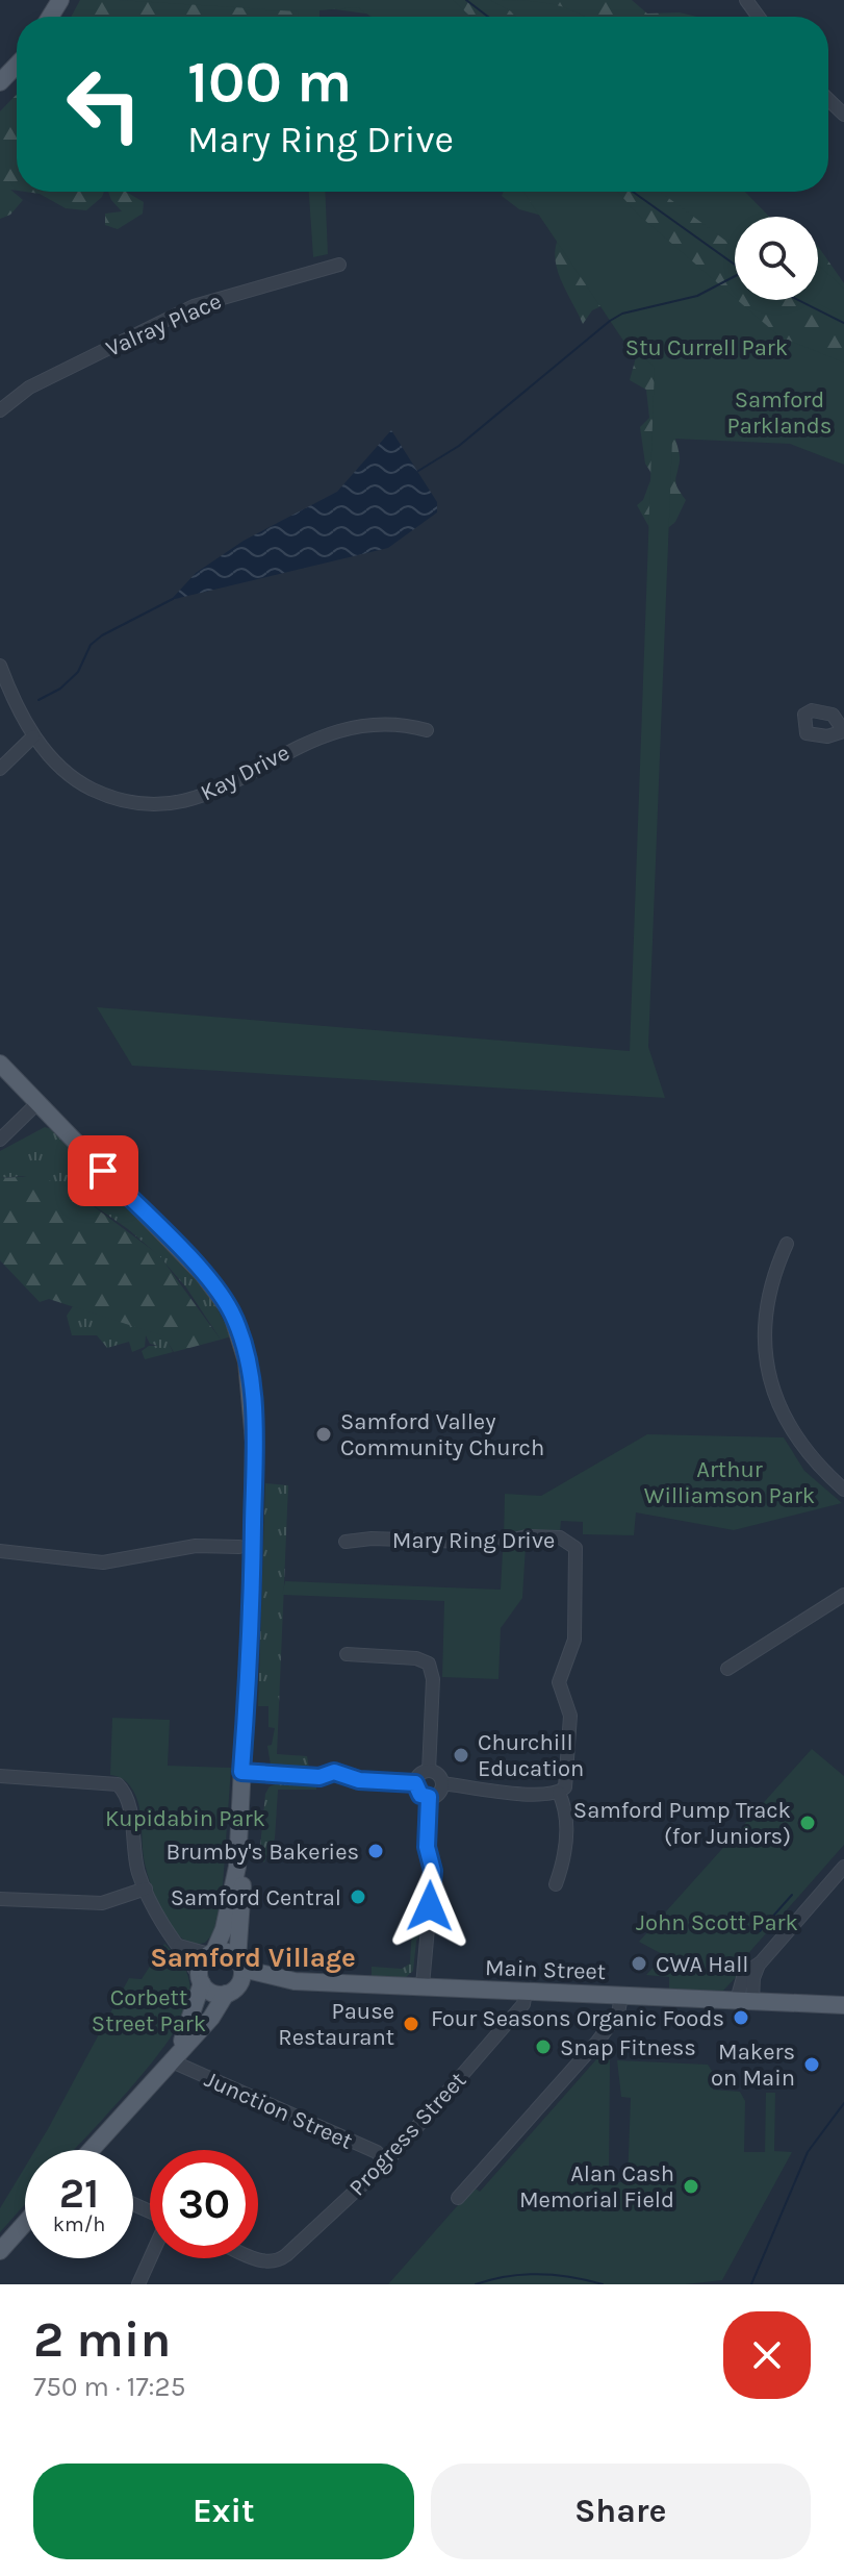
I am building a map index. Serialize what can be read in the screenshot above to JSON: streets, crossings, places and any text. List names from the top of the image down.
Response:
{
  "streets": {
    "main road": ["Main Street"],
    "street": [
      "Valray Place",
      "Kay Drive",
      "Mary Ring Drive",
      "Junction Street",
      "Progress Street"
    ]
  },
  "crossings": [
    ["Main Street", "Progress Street"],
    ["Junction Street", "Progress Street"]
  ],
  "districts": ["Samford Village"],
  "parks": [
    "Stu Currell Park",
    "Samford Parklands",
    "Arthur Williamson Park",
    "Kupidabin Park",
    "John Scott Park",
    "Corbett Street Park"
  ],
  "places": [
    "Samford Valley Community Church",
    "Churchill Education",
    "Samford Pump Track (for Juniors)",
    "Brumby's Bakeries",
    "Samford Central",
    "CWA Hall",
    "Four Seasons Organic Foods",
    "Pause Restaurant",
    "Snap Fitness",
    "Makers on Main",
    "Alan Cash Memorial Field"
  ],
  "page": {
    "turn": ["100 m", "Mary Ring Drive"],
    "speed": "21 km/h",
    "limit": "30",
    "heading": ["2 min", "750 m · 17:25"],
    "buttons": ["Exit", "Share"]
  }
}
